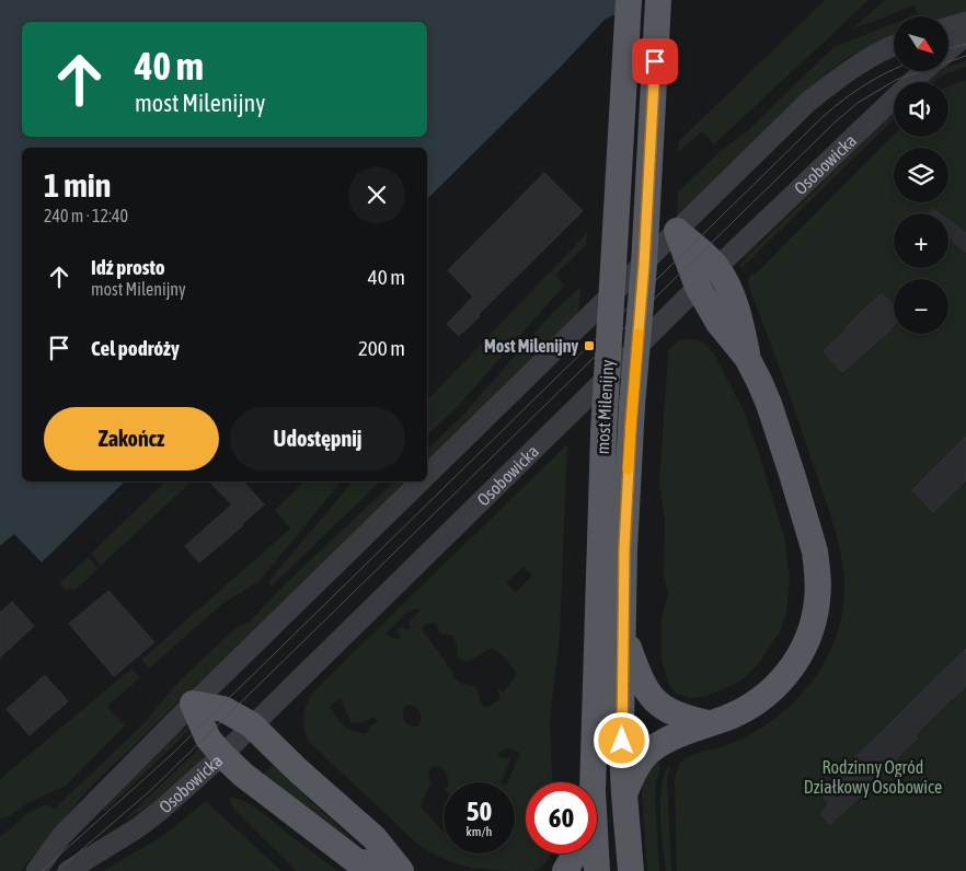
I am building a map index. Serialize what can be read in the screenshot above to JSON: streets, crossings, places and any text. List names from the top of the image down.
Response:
{
  "streets": {
    "main road": ["most Milenijny"],
    "street": ["Osobowicka"]
  },
  "parks": ["Rodzinny Ogród Działkowy Osobowice"],
  "places": {
    "transit": ["Most Milenijny"]
  },
  "north": "bottom right",
  "page": {
    "map_buttons": ["+", "−"],
    "turn": ["40 m", "most Milenijny"],
    "heading": ["1 min", "240 m · 12:40"],
    "list": [
      {
        "name": "Idź prosto",
        "note": "most Milenijny",
        "value": "40 m"
      },
      {
        "name": "Cel podróży",
        "value": "200 m"
      }
    ],
    "buttons": ["Zakończ", "Udostępnij"],
    "speed": "50 km/h",
    "limit": "60"
  }
}
